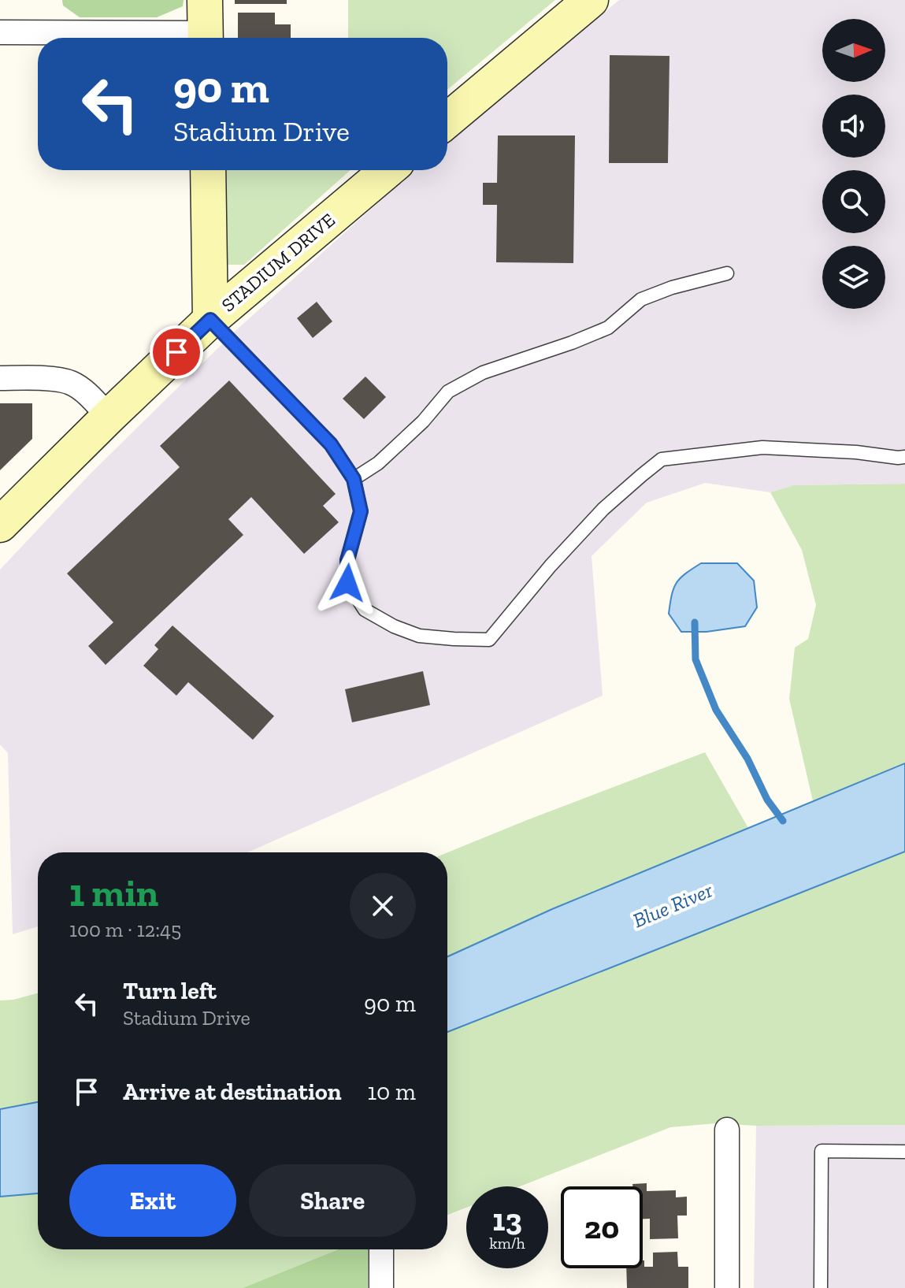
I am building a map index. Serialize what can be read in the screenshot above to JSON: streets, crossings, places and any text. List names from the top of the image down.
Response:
{
  "streets": {
    "main road": ["STADIUM DRIVE"]
  },
  "water": ["Blue River"],
  "north": "right",
  "page": {
    "turn": ["90 m", "Stadium Drive"],
    "heading": ["1 min", "100 m · 12:45"],
    "list": [
      {
        "name": "Turn left",
        "note": "Stadium Drive",
        "value": "90 m"
      },
      {
        "name": "Arrive at destination",
        "value": "10 m"
      }
    ],
    "buttons": ["Exit", "Share"],
    "speed": "13 km/h",
    "limit": "20"
  }
}
